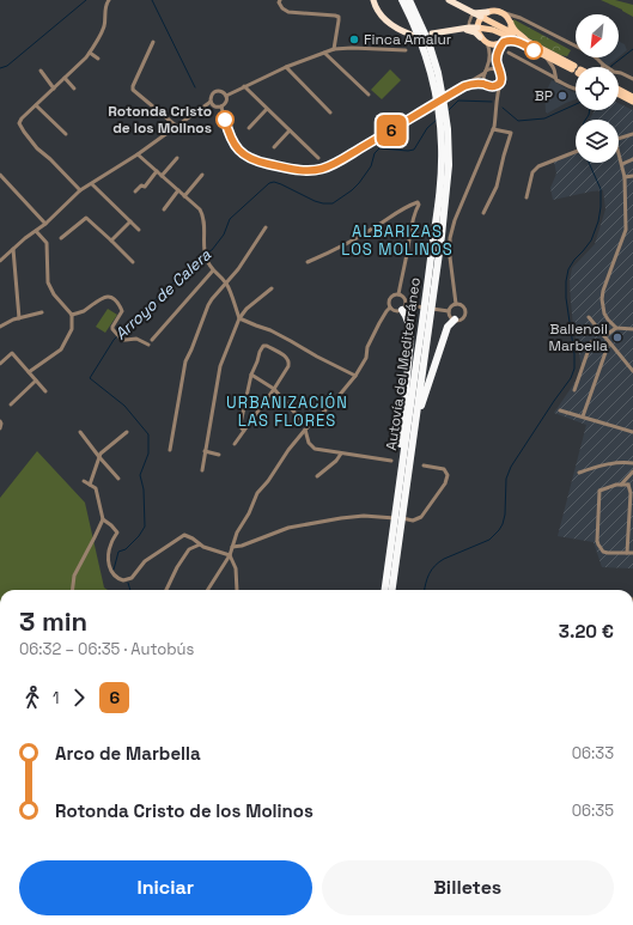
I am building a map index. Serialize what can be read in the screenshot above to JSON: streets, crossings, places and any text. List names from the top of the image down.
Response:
{
  "streets": {
    "highway": ["Autovía del Mediterráneo"]
  },
  "districts": ["ALBARIZAS LOS MOLINOS", "URBANIZACIÓN LAS FLORES"],
  "water": ["Arroyo de Calera"],
  "places": [
    "Finca Amalur",
    "BP",
    "Rotonda Cristo de los Molinos",
    "Ballenoil Marbella"
  ],
  "lines": ["bus line 6"],
  "north": "bottom left",
  "page": {
    "on_map": "6",
    "heading": ["3 min", "06:32 – 06:35 · Autobús", "3.20 €"],
    "legs": ["1", "6"],
    "list": [
      {
        "name": "Arco de Marbella",
        "value": "06:33"
      },
      {
        "name": "Rotonda Cristo de los Molinos",
        "value": "06:35"
      }
    ],
    "buttons": ["Iniciar", "Billetes"]
  }
}
